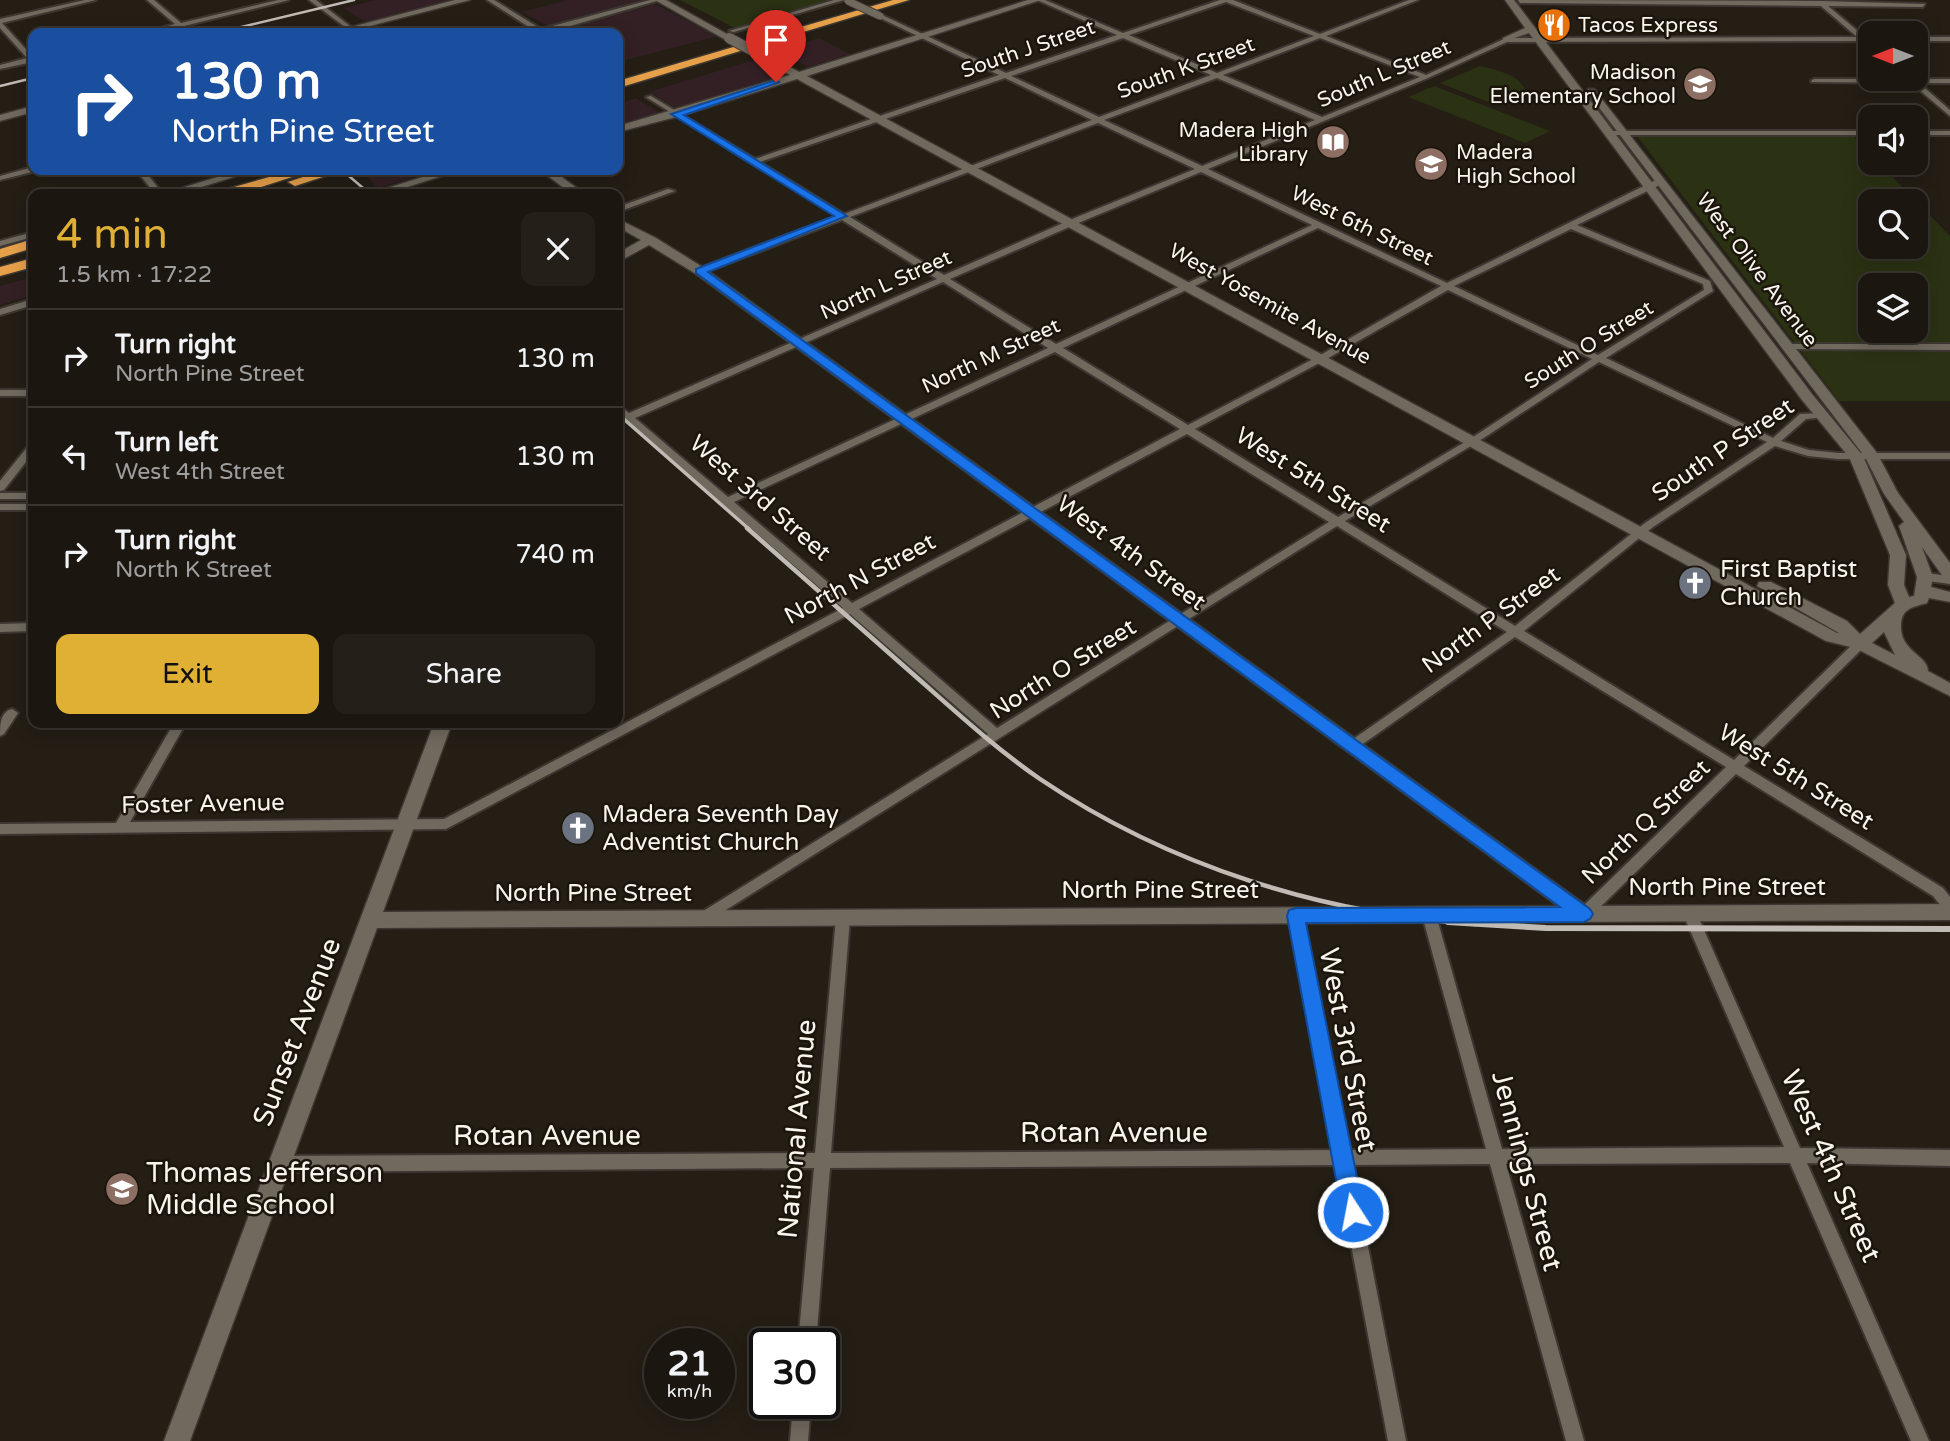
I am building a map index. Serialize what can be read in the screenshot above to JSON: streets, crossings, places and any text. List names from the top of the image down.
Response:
{
  "streets": {
    "main road": [
      "West Olive Avenue",
      "West Yosemite Avenue",
      "West 4th Street",
      "North Pine Street",
      "Sunset Avenue"
    ],
    "street": [
      "South J Street",
      "South K Street",
      "South L Street",
      "West 6th Street",
      "North L Street",
      "South O Street",
      "North M Street",
      "South P Street",
      "West 5th Street",
      "West 3rd Street",
      "North N Street",
      "North P Street",
      "North O Street",
      "Foster Avenue",
      "North Q Street",
      "National Avenue",
      "Rotan Avenue",
      "Jennings Street"
    ]
  },
  "crossings": [
    ["South J Street", "West 6th Street"],
    ["South J Street", "West Yosemite Avenue"],
    ["South J Street", "West 5th Street"],
    ["South K Street", "West 6th Street"],
    ["South K Street", "West Yosemite Avenue"],
    ["South K Street", "West 5th Street"],
    ["South K Street", "West 4th Street"],
    ["South L Street", "West 6th Street"],
    ["South L Street", "West Olive Avenue"],
    ["South L Street", "North L Street"],
    ["South L Street", "West Yosemite Avenue"],
    ["West 6th Street", "West Olive Avenue"],
    ["West 6th Street", "South O Street"],
    ["West 6th Street", "South P Street"],
    ["West Olive Avenue", "West Yosemite Avenue"],
    ["West Olive Avenue", "South P Street"],
    ["North L Street", "West Yosemite Avenue"],
    ["North L Street", "West 5th Street"],
    ["North L Street", "West 3rd Street"],
    ["North L Street", "West 4th Street"],
    ["West Yosemite Avenue", "South O Street"],
    ["West Yosemite Avenue", "North M Street"],
    ["West Yosemite Avenue", "South P Street"],
    ["West Yosemite Avenue", "North N Street"],
    ["West Yosemite Avenue", "North P Street"],
    ["West Yosemite Avenue", "North O Street"],
    ["West Yosemite Avenue", "North Q Street"],
    ["South O Street", "North O Street"],
    ["North M Street", "West 5th Street"],
    ["North M Street", "West 3rd Street"],
    ["North M Street", "West 4th Street"],
    ["South P Street", "North P Street"],
    ["West 5th Street", "North N Street"],
    ["West 5th Street", "North P Street"],
    ["West 5th Street", "North O Street"],
    ["West 5th Street", "North Q Street"],
    ["West 3rd Street", "North N Street"],
    ["West 3rd Street", "North O Street"],
    ["West 3rd Street", "North Pine Street"],
    ["West 3rd Street", "Rotan Avenue"],
    ["West 4th Street", "North N Street"],
    ["West 4th Street", "North P Street"],
    ["West 4th Street", "North O Street"],
    ["West 4th Street", "North Q Street"],
    ["West 4th Street", "North Pine Street"],
    ["West 4th Street", "Rotan Avenue"],
    ["North N Street", "Foster Avenue"],
    ["North N Street", "Sunset Avenue"],
    ["North O Street", "North Pine Street"],
    ["Foster Avenue", "Sunset Avenue"],
    ["North Q Street", "North Pine Street"],
    ["North Pine Street", "Sunset Avenue"],
    ["North Pine Street", "National Avenue"],
    ["North Pine Street", "Jennings Street"],
    ["Sunset Avenue", "Rotan Avenue"],
    ["National Avenue", "Rotan Avenue"],
    ["Rotan Avenue", "Jennings Street"]
  ],
  "places": {
    "restaurant": ["Tacos Express"],
    "school or university": ["Madison Elementary School", "Madera High School", "Thomas Jefferson Middle School"],
    "library": ["Madera High Library"],
    "church": ["First Baptist Church", "Madera Seventh Day Adventist Church"]
  },
  "north": "left",
  "page": {
    "turn": ["130 m", "North Pine Street"],
    "heading": ["4 min", "1.5 km · 17:22"],
    "list": [
      {
        "name": "Turn right",
        "note": "North Pine Street",
        "value": "130 m"
      },
      {
        "name": "Turn left",
        "note": "West 4th Street",
        "value": "130 m"
      },
      {
        "name": "Turn right",
        "note": "North K Street",
        "value": "740 m"
      }
    ],
    "buttons": ["Exit", "Share"],
    "speed": "21 km/h",
    "limit": "30"
  }
}
